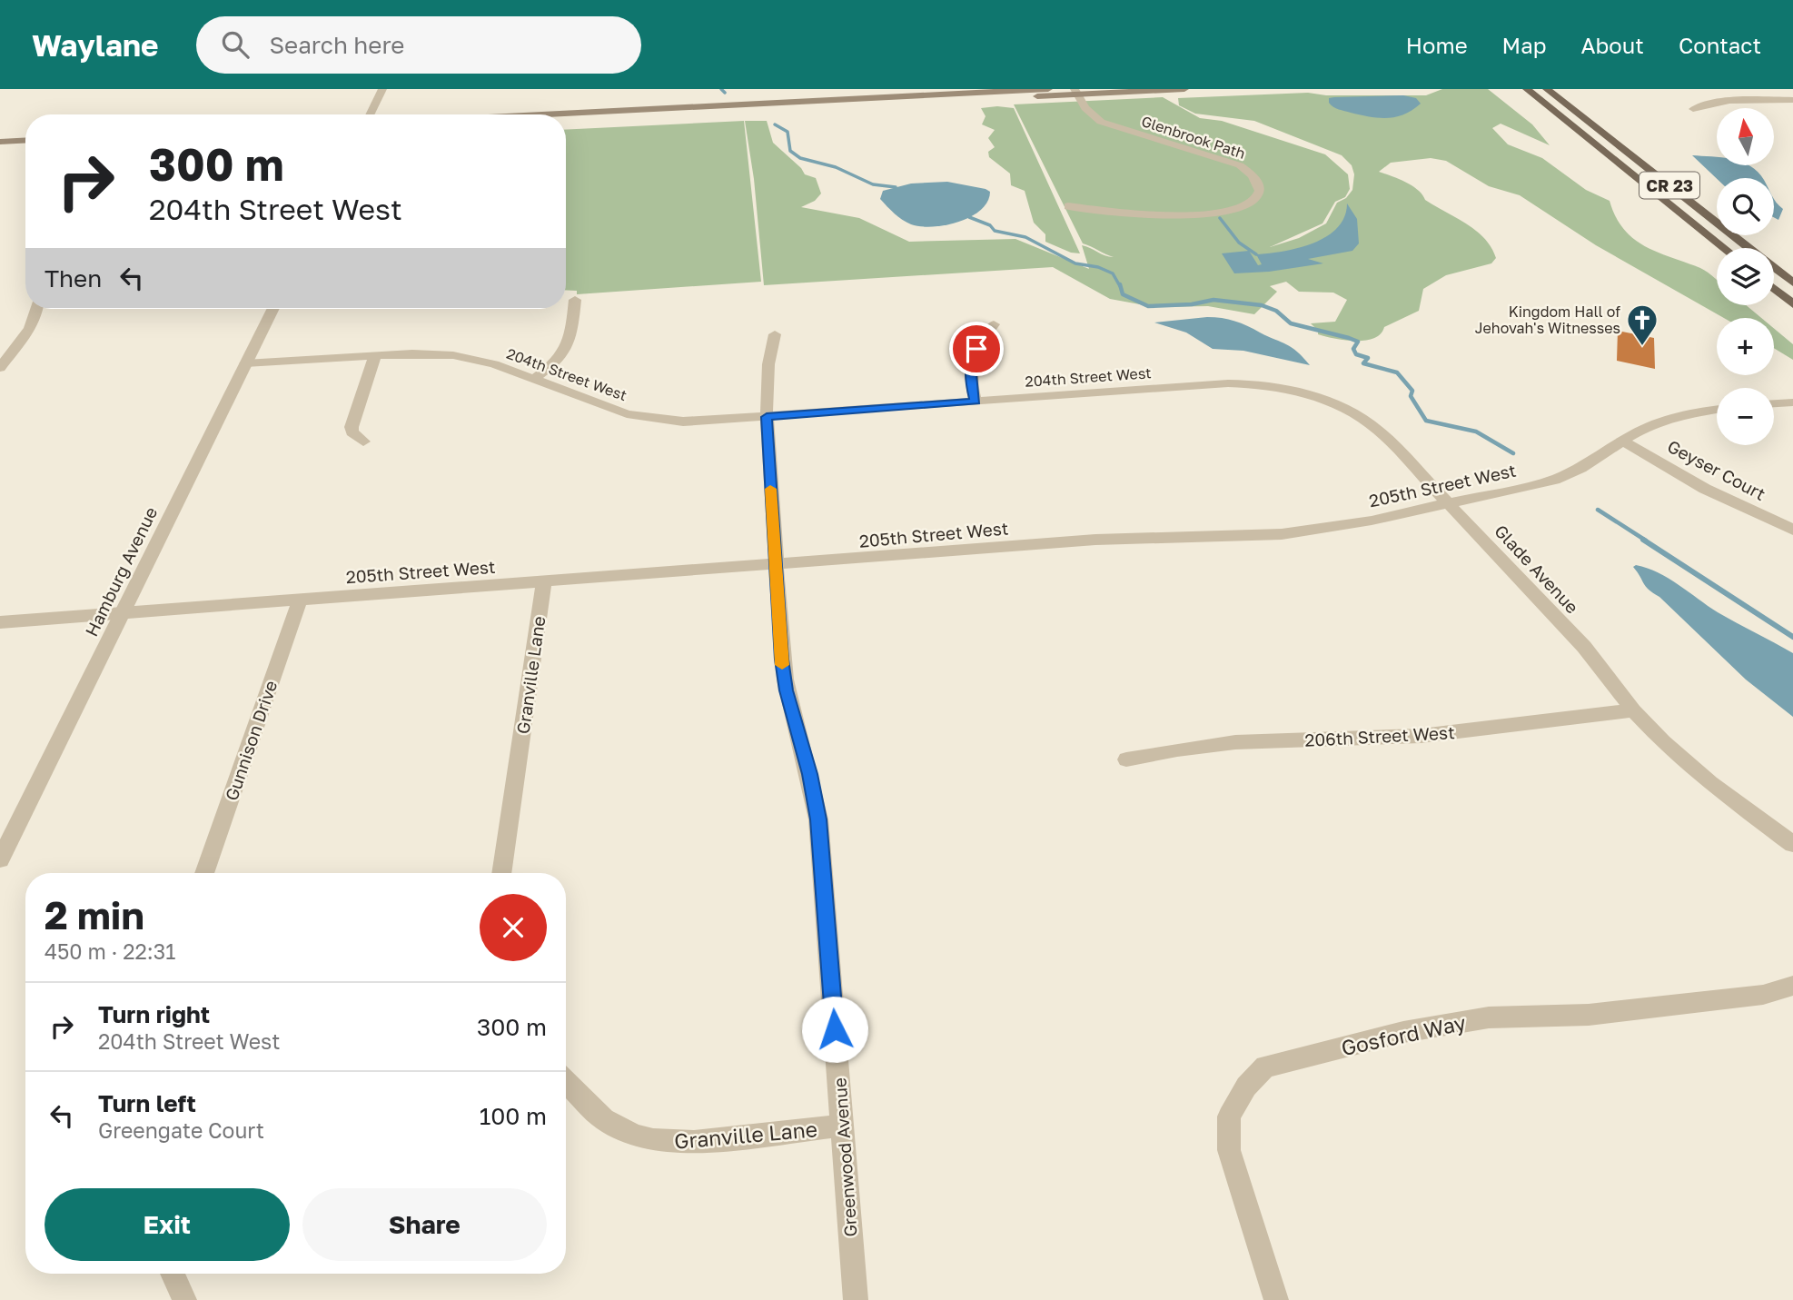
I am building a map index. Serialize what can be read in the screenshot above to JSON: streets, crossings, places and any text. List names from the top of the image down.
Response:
{
  "streets": {
    "main road": ["CR 23"],
    "street": [
      "Glenbrook Path",
      "204th Street West",
      "Geyser Court",
      "205th Street West",
      "Glade Avenue",
      "Hamburg Avenue",
      "Granville Lane",
      "206th Street West",
      "Gunnison Drive",
      "Gosford Way",
      "Greenwood Avenue"
    ]
  },
  "crossings": [
    ["204th Street West", "Glade Avenue"],
    ["204th Street West", "Hamburg Avenue"],
    ["204th Street West", "Greenwood Avenue"],
    ["Geyser Court", "205th Street West"],
    ["205th Street West", "Glade Avenue"],
    ["205th Street West", "Hamburg Avenue"],
    ["205th Street West", "Granville Lane"],
    ["205th Street West", "Gunnison Drive"],
    ["205th Street West", "Greenwood Avenue"],
    ["Glade Avenue", "206th Street West"],
    ["Granville Lane", "Greenwood Avenue"]
  ],
  "places": {
    "church": ["Kingdom Hall of Jehovah's Witnesses"]
  },
  "north": "top",
  "page": {
    "header": "Waylane",
    "search": "Search here",
    "nav": [
      "Home",
      "Map",
      "About",
      "Contact"
    ],
    "map_buttons": ["+", "−"],
    "turn": ["300 m", "204th Street West"],
    "then": "Then",
    "heading": ["2 min", "450 m · 22:31"],
    "list": [
      {
        "name": "Turn right",
        "note": "204th Street West",
        "value": "300 m"
      },
      {
        "name": "Turn left",
        "note": "Greengate Court",
        "value": "100 m"
      }
    ],
    "buttons": ["Exit", "Share"]
  }
}
